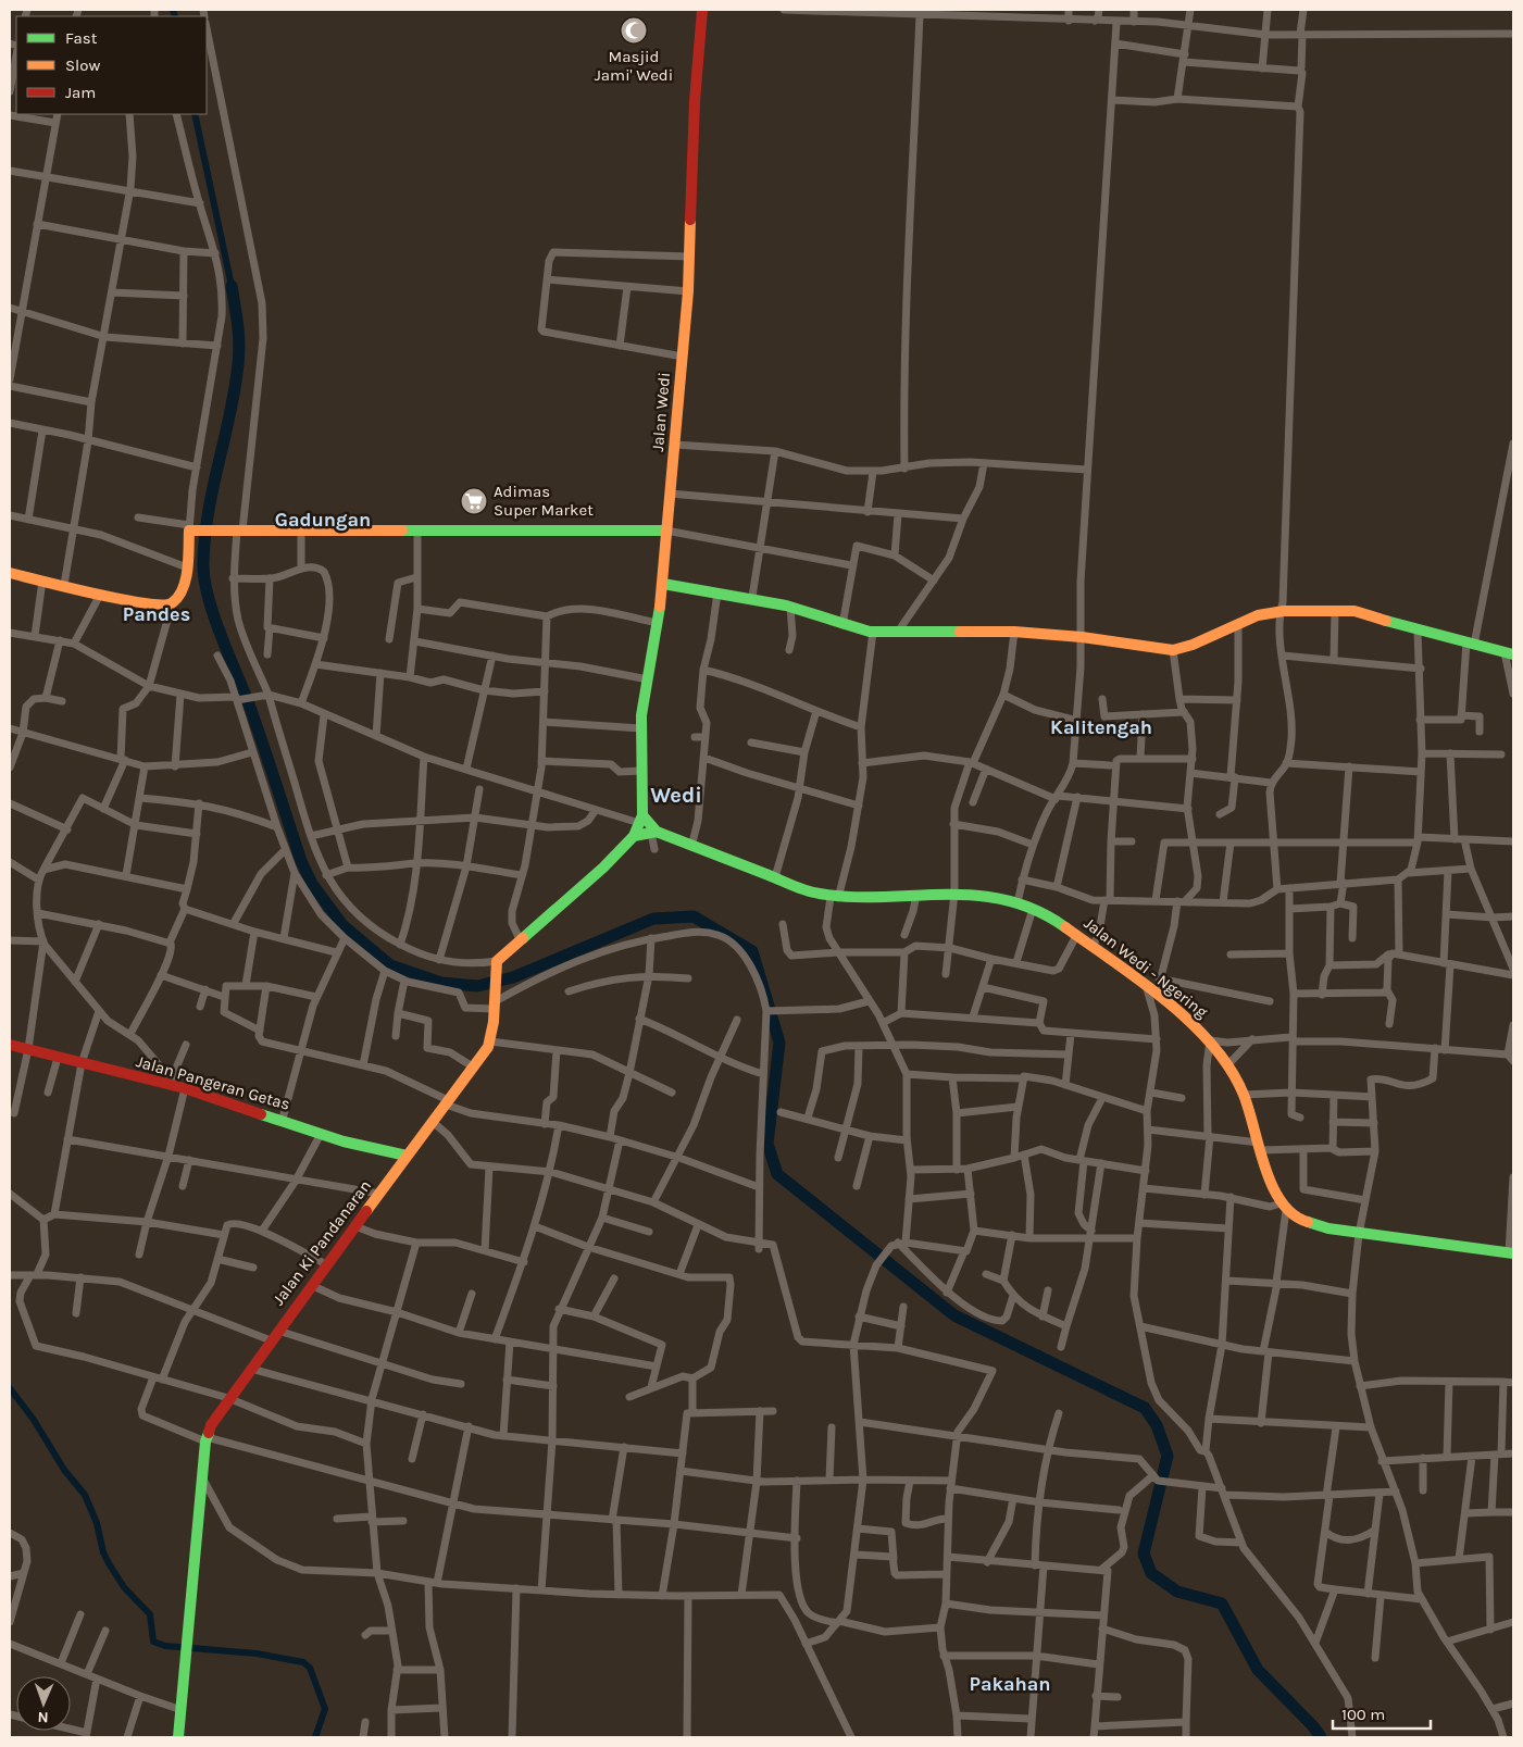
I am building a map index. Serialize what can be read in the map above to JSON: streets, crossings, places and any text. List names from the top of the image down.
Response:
{
  "streets": {
    "main road": [
      "Jalan Wedi",
      "Jalan Wedi - Ngering",
      "Jalan Pangeran Getas",
      "Jalan Ki Pandanaran"
    ]
  },
  "crossings": [
    ["Jalan Pangeran Getas", "Jalan Ki Pandanaran"]
  ],
  "districts": [
    "Gadungan",
    "Pandes",
    "Kalitengah",
    "Wedi",
    "Pakahan"
  ],
  "places": {
    "mosque": ["Masjid Jami' Wedi"],
    "supermarket": ["Adimas Super Market"]
  },
  "legend": ["Fast", "Slow", "Jam"],
  "scale_bar": "100 m",
  "north": "bottom"
}
